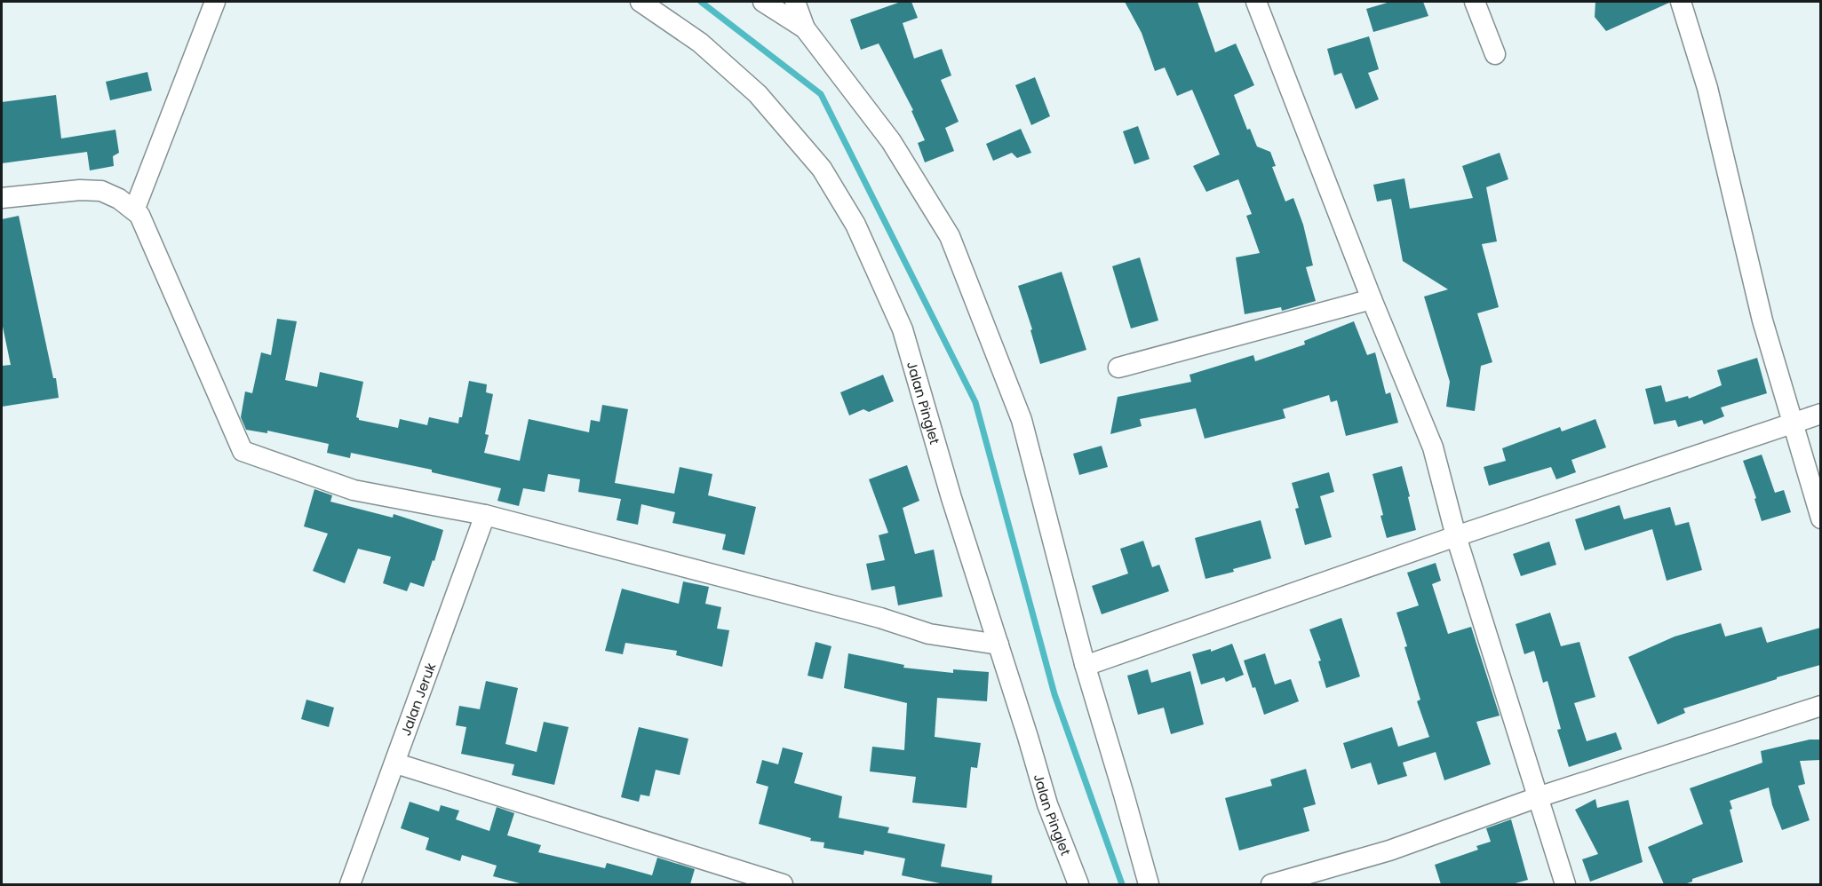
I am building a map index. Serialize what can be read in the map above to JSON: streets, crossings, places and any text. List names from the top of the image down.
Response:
{
  "streets": {
    "street": ["Jalan Pinglet", "Jalan Jeruk"]
  }
}
